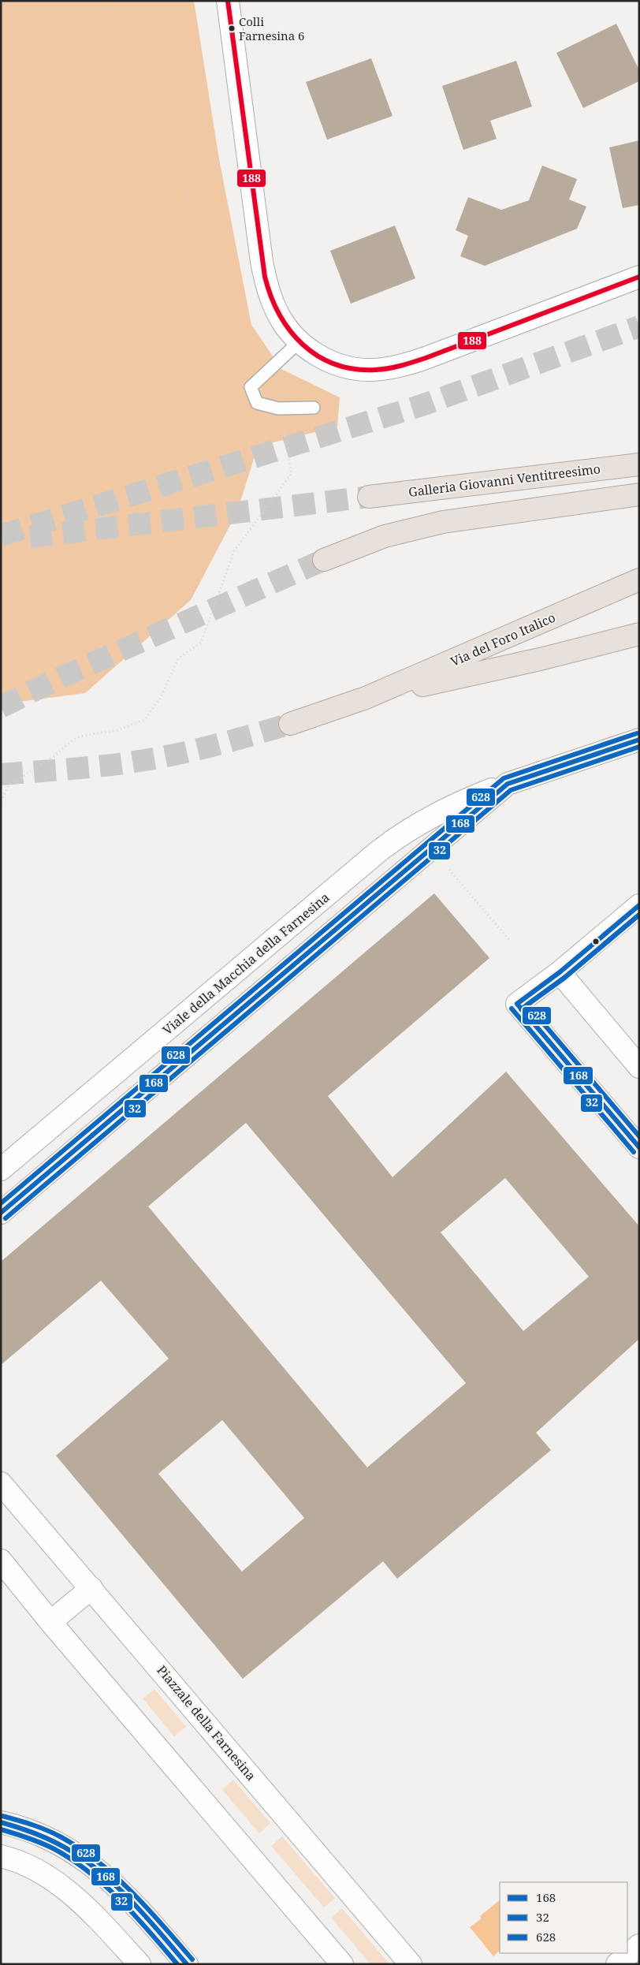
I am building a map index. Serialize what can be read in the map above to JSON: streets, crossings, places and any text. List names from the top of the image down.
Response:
{
  "streets": {
    "highway": ["Galleria Giovanni Ventitreesimo", "Via del Foro Italico"],
    "street": ["Viale della Macchia della Farnesina", "Piazzale della Farnesina"]
  },
  "places": ["Colli Farnesina 6"],
  "lines": [
    "transit line 188",
    "transit line 628",
    "transit line 168",
    "transit line 32"
  ],
  "legend": ["168", "32", "628"]
}
